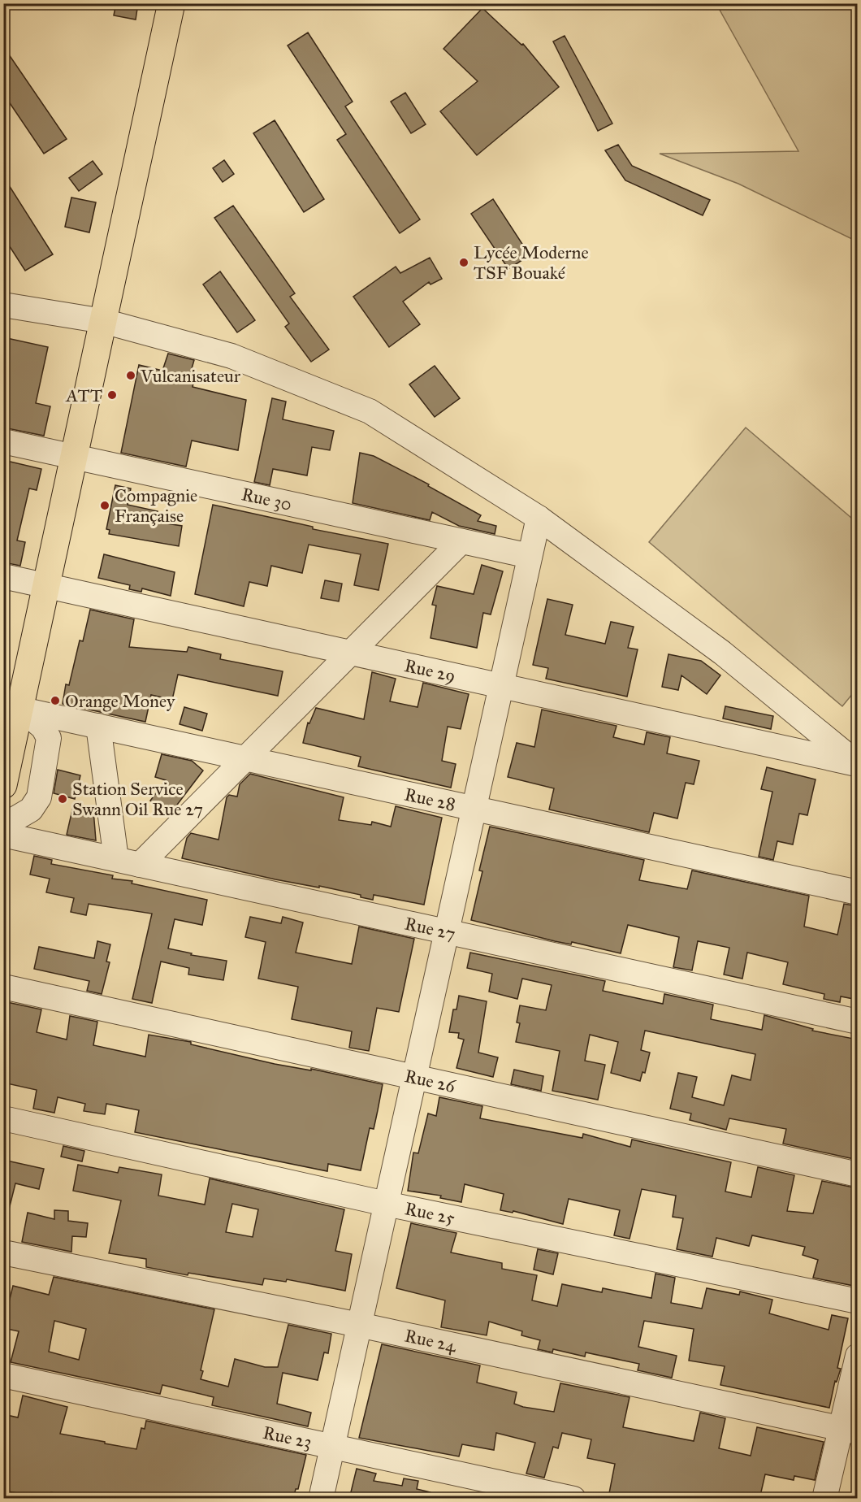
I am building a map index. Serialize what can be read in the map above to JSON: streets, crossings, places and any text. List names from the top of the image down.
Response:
{
  "streets": {
    "street": [
      "Rue 30",
      "Rue 29",
      "Rue 28",
      "Rue 27",
      "Rue 26",
      "Rue 25",
      "Rue 24",
      "Rue 23"
    ]
  },
  "places": [
    "Lycée Moderne TSF Bouaké",
    "Vulcanisateur",
    "ATT",
    "Compagnie Française",
    "Orange Money",
    "Station Service Swann Oil Rue 27"
  ]
}
